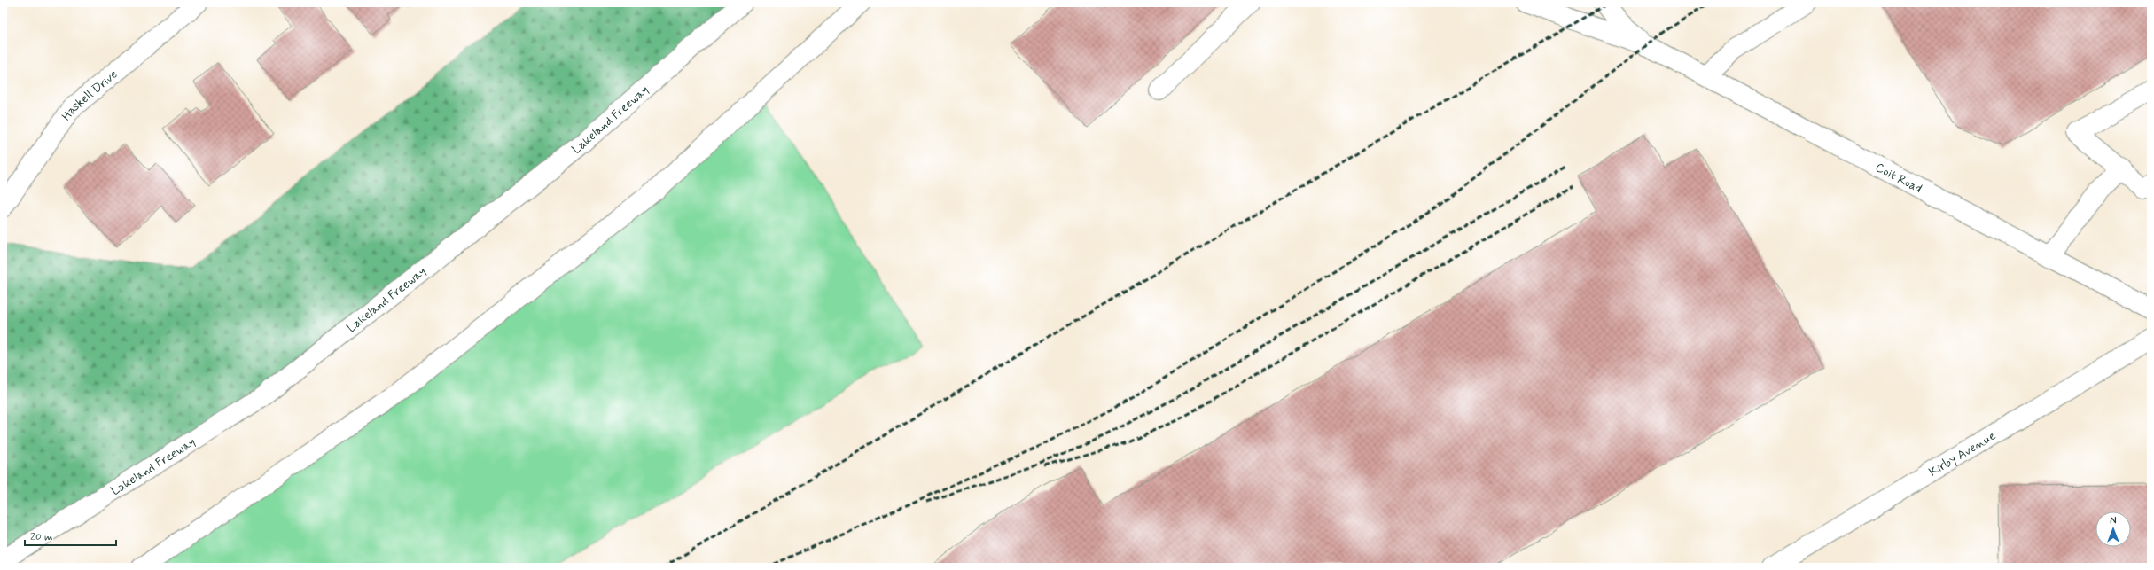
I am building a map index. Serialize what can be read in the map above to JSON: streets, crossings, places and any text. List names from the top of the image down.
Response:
{
  "streets": {
    "main road": [
      "Haskell Drive",
      "Lakeland Freeway",
      "Coit Road",
      "Kirby Avenue"
    ]
  },
  "scale_bar": "20 m",
  "north": "top"
}
